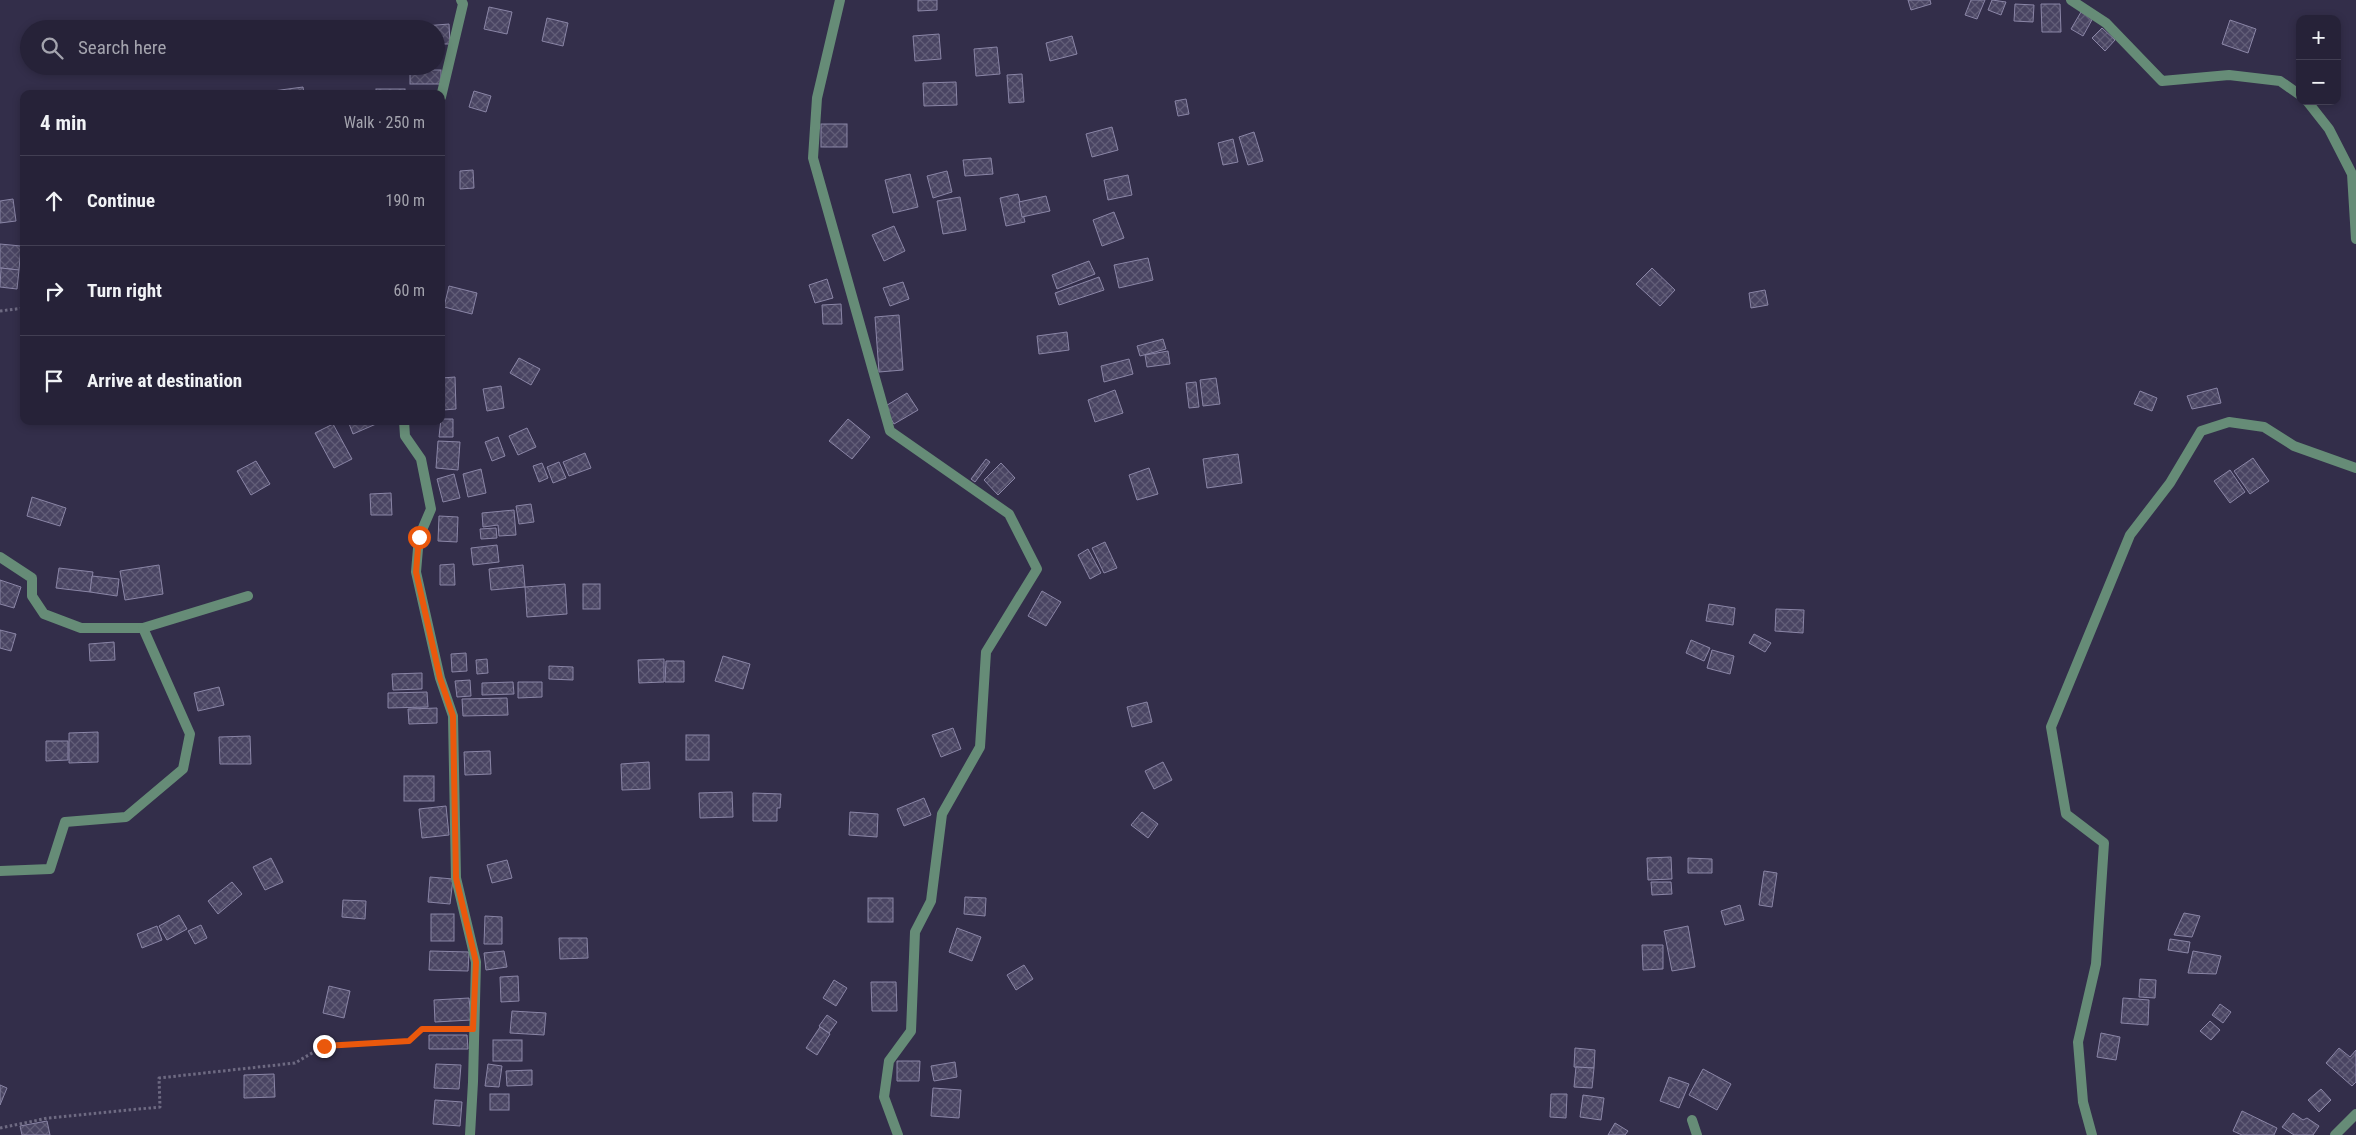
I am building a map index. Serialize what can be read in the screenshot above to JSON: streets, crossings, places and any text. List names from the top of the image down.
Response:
{
  "page": {
    "map_buttons": ["+", "−"],
    "search": "Search here",
    "heading": ["4 min", "Walk · 250 m"],
    "list": [
      ["Continue", "190 m"],
      ["Turn right", "60 m"],
      "Arrive at destination"
    ]
  }
}
